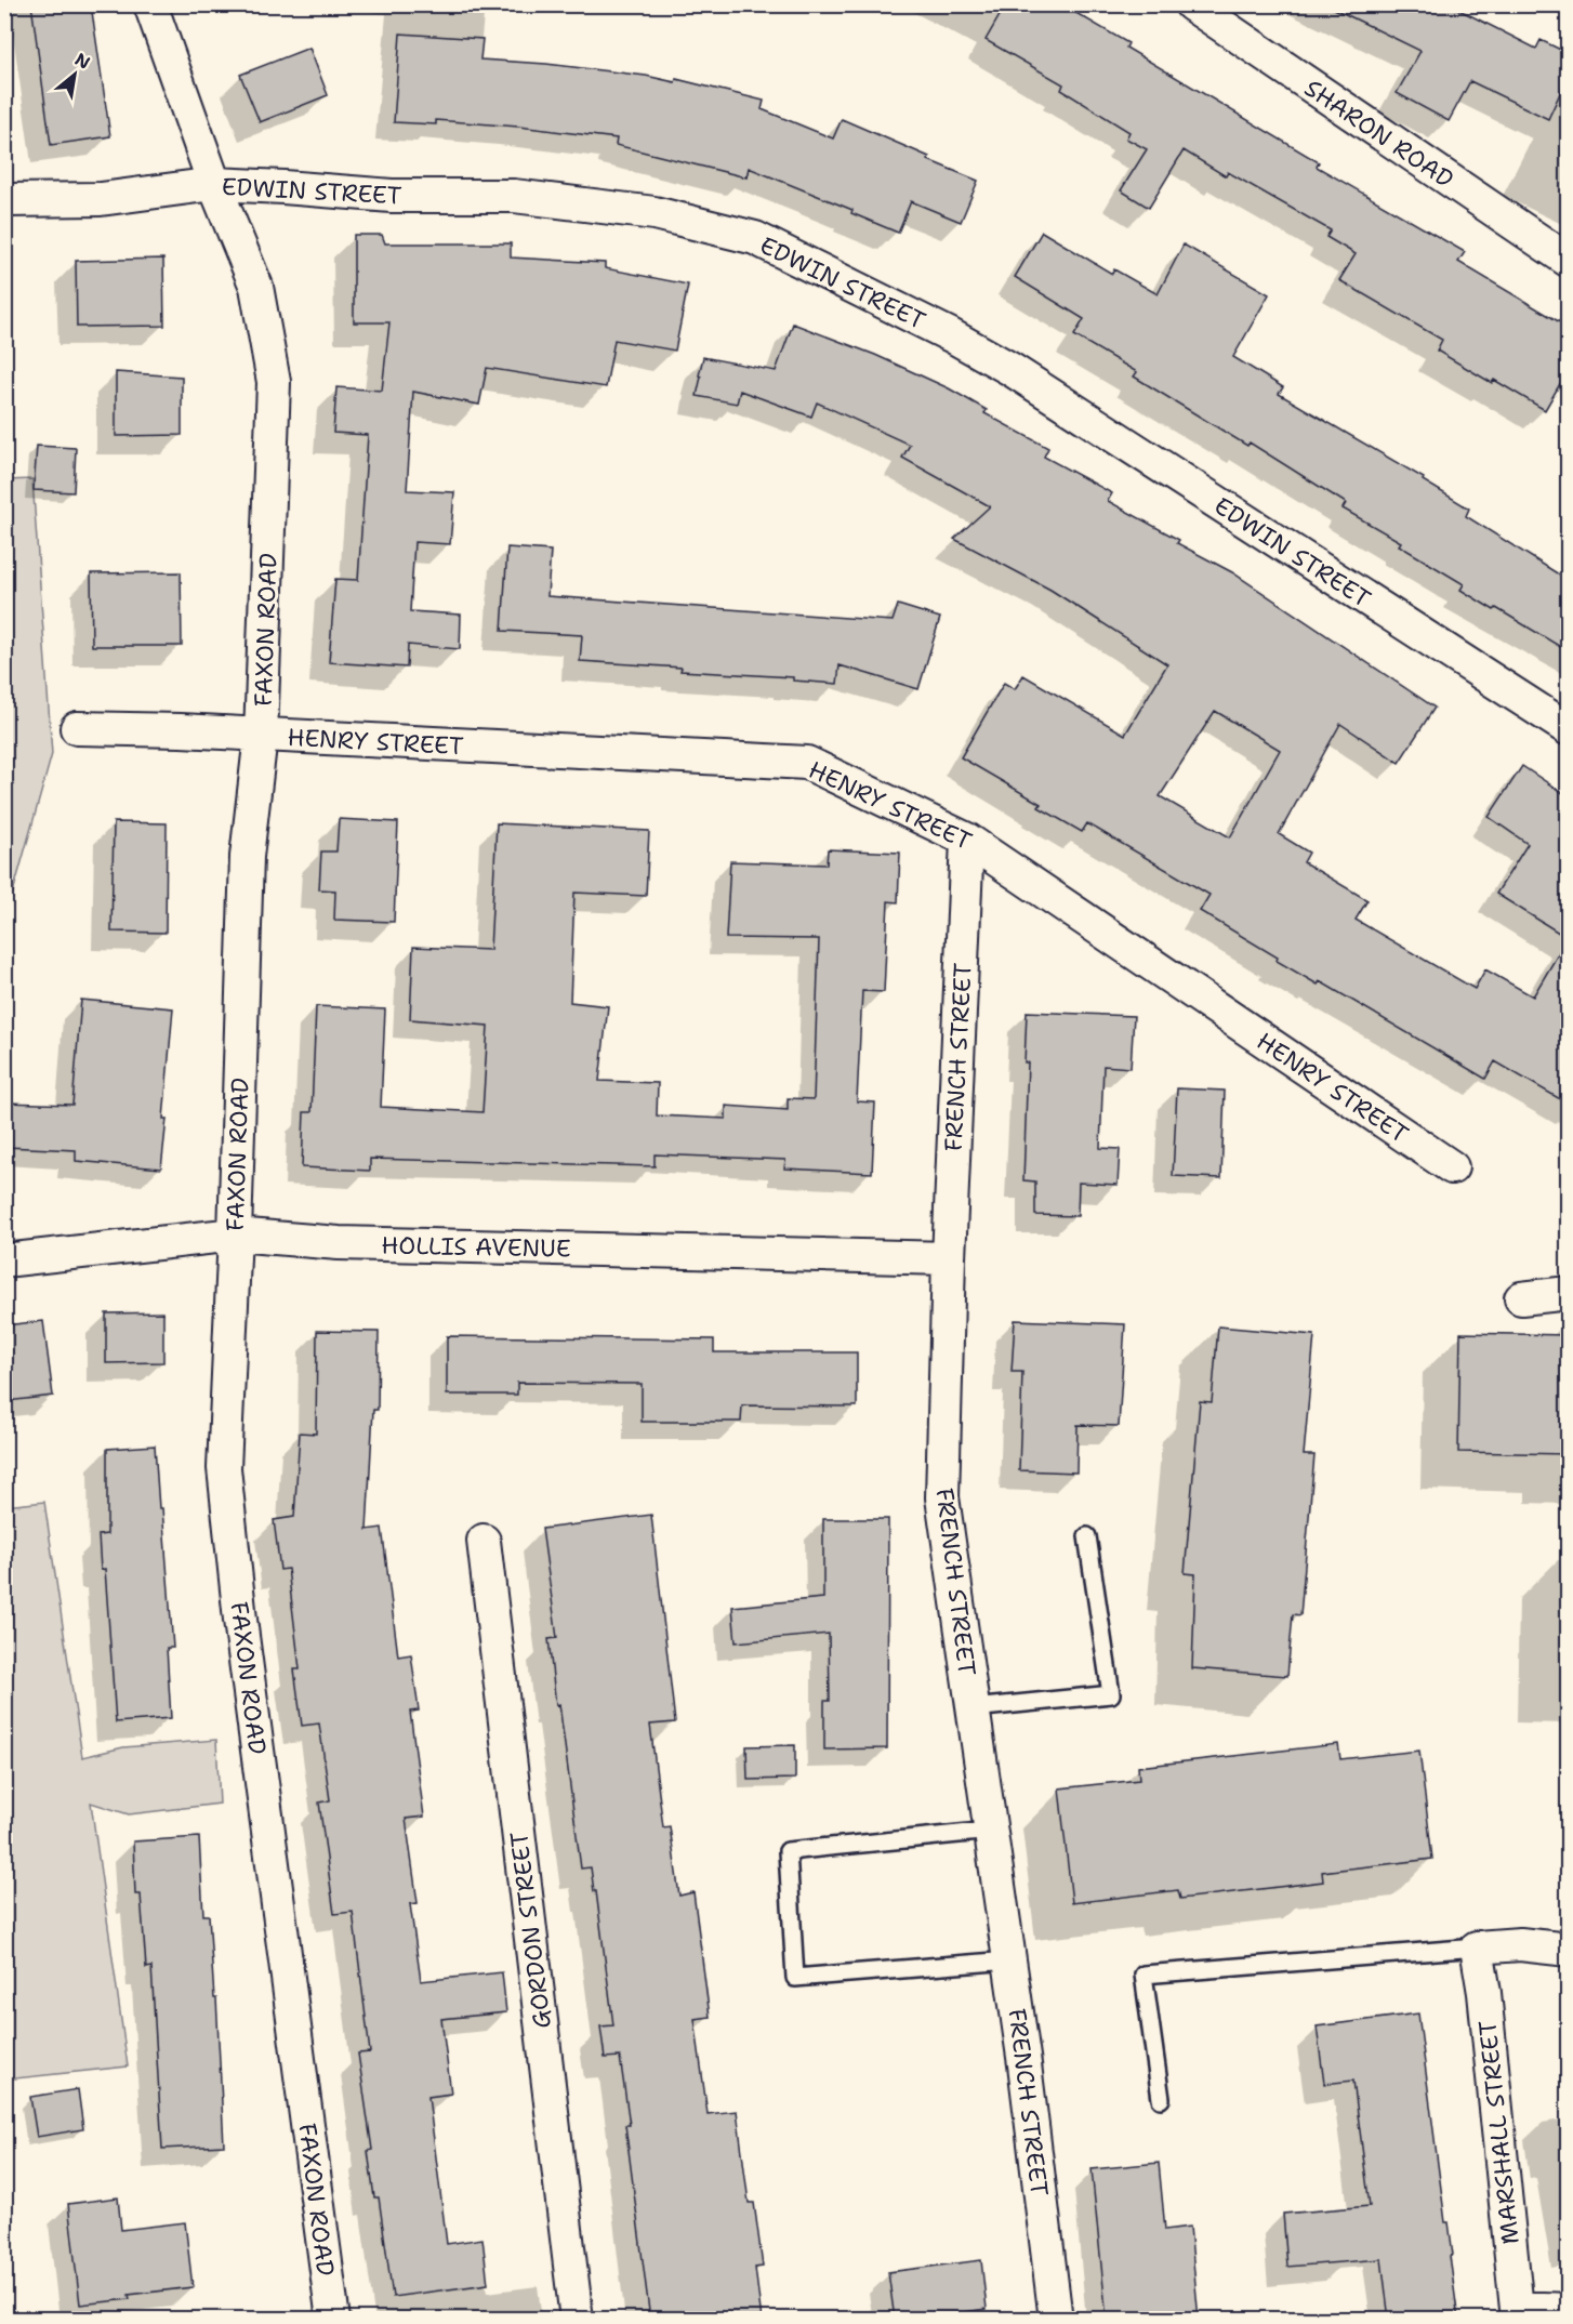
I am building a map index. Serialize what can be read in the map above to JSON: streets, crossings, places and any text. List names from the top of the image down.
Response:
{
  "streets": {
    "street": [
      "SHARON ROAD",
      "EDWIN STREET",
      "FAXON ROAD",
      "HENRY STREET",
      "FRENCH STREET",
      "HOLLIS AVENUE",
      "GORDON STREET",
      "MARSHALL STREET"
    ]
  },
  "crossings": [
    ["EDWIN STREET", "FAXON ROAD"],
    ["FAXON ROAD", "HENRY STREET"],
    ["FAXON ROAD", "HOLLIS AVENUE"],
    ["HENRY STREET", "FRENCH STREET"],
    ["FRENCH STREET", "HOLLIS AVENUE"]
  ],
  "north": "top right"
}
